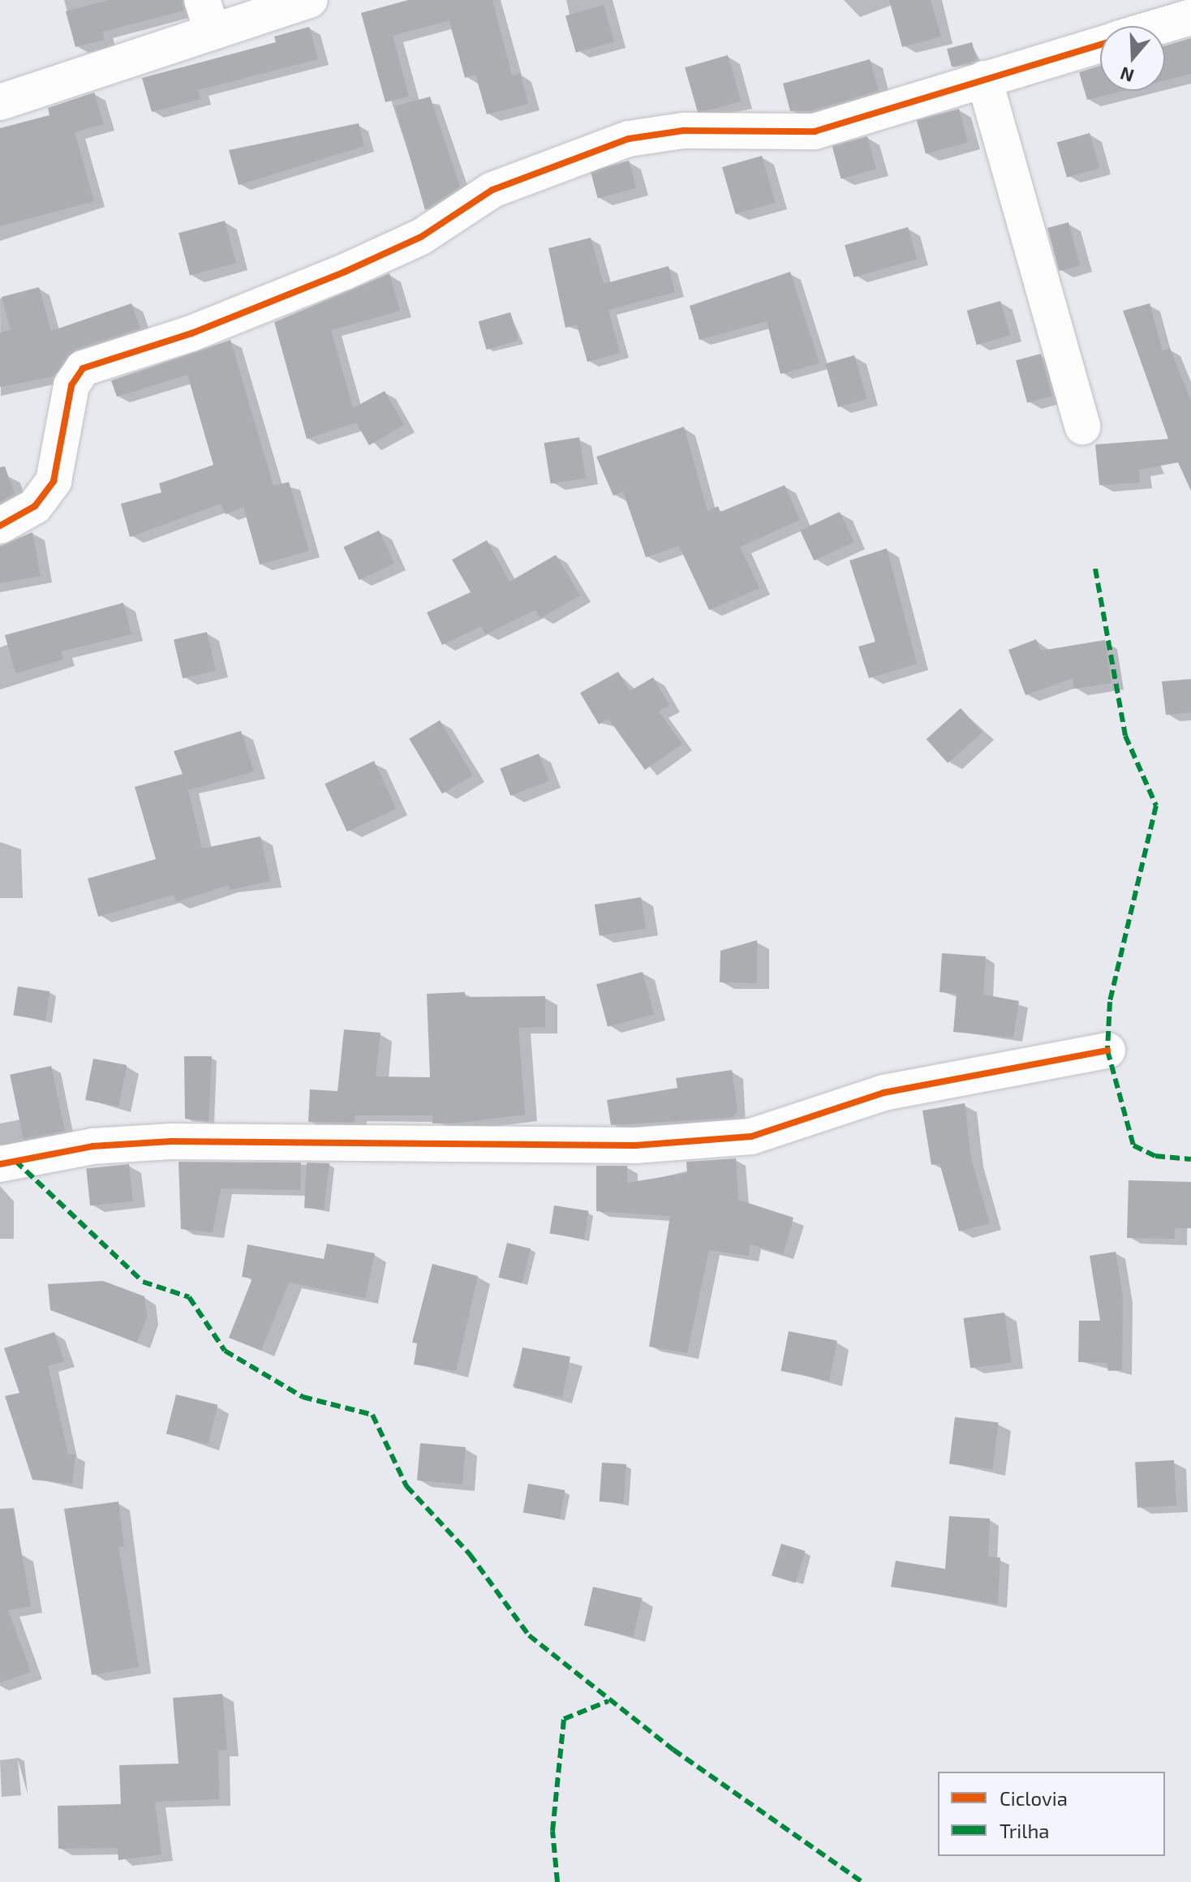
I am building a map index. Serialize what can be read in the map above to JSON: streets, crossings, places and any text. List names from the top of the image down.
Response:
{
  "legend": ["Ciclovia", "Trilha"],
  "north": "bottom"
}
